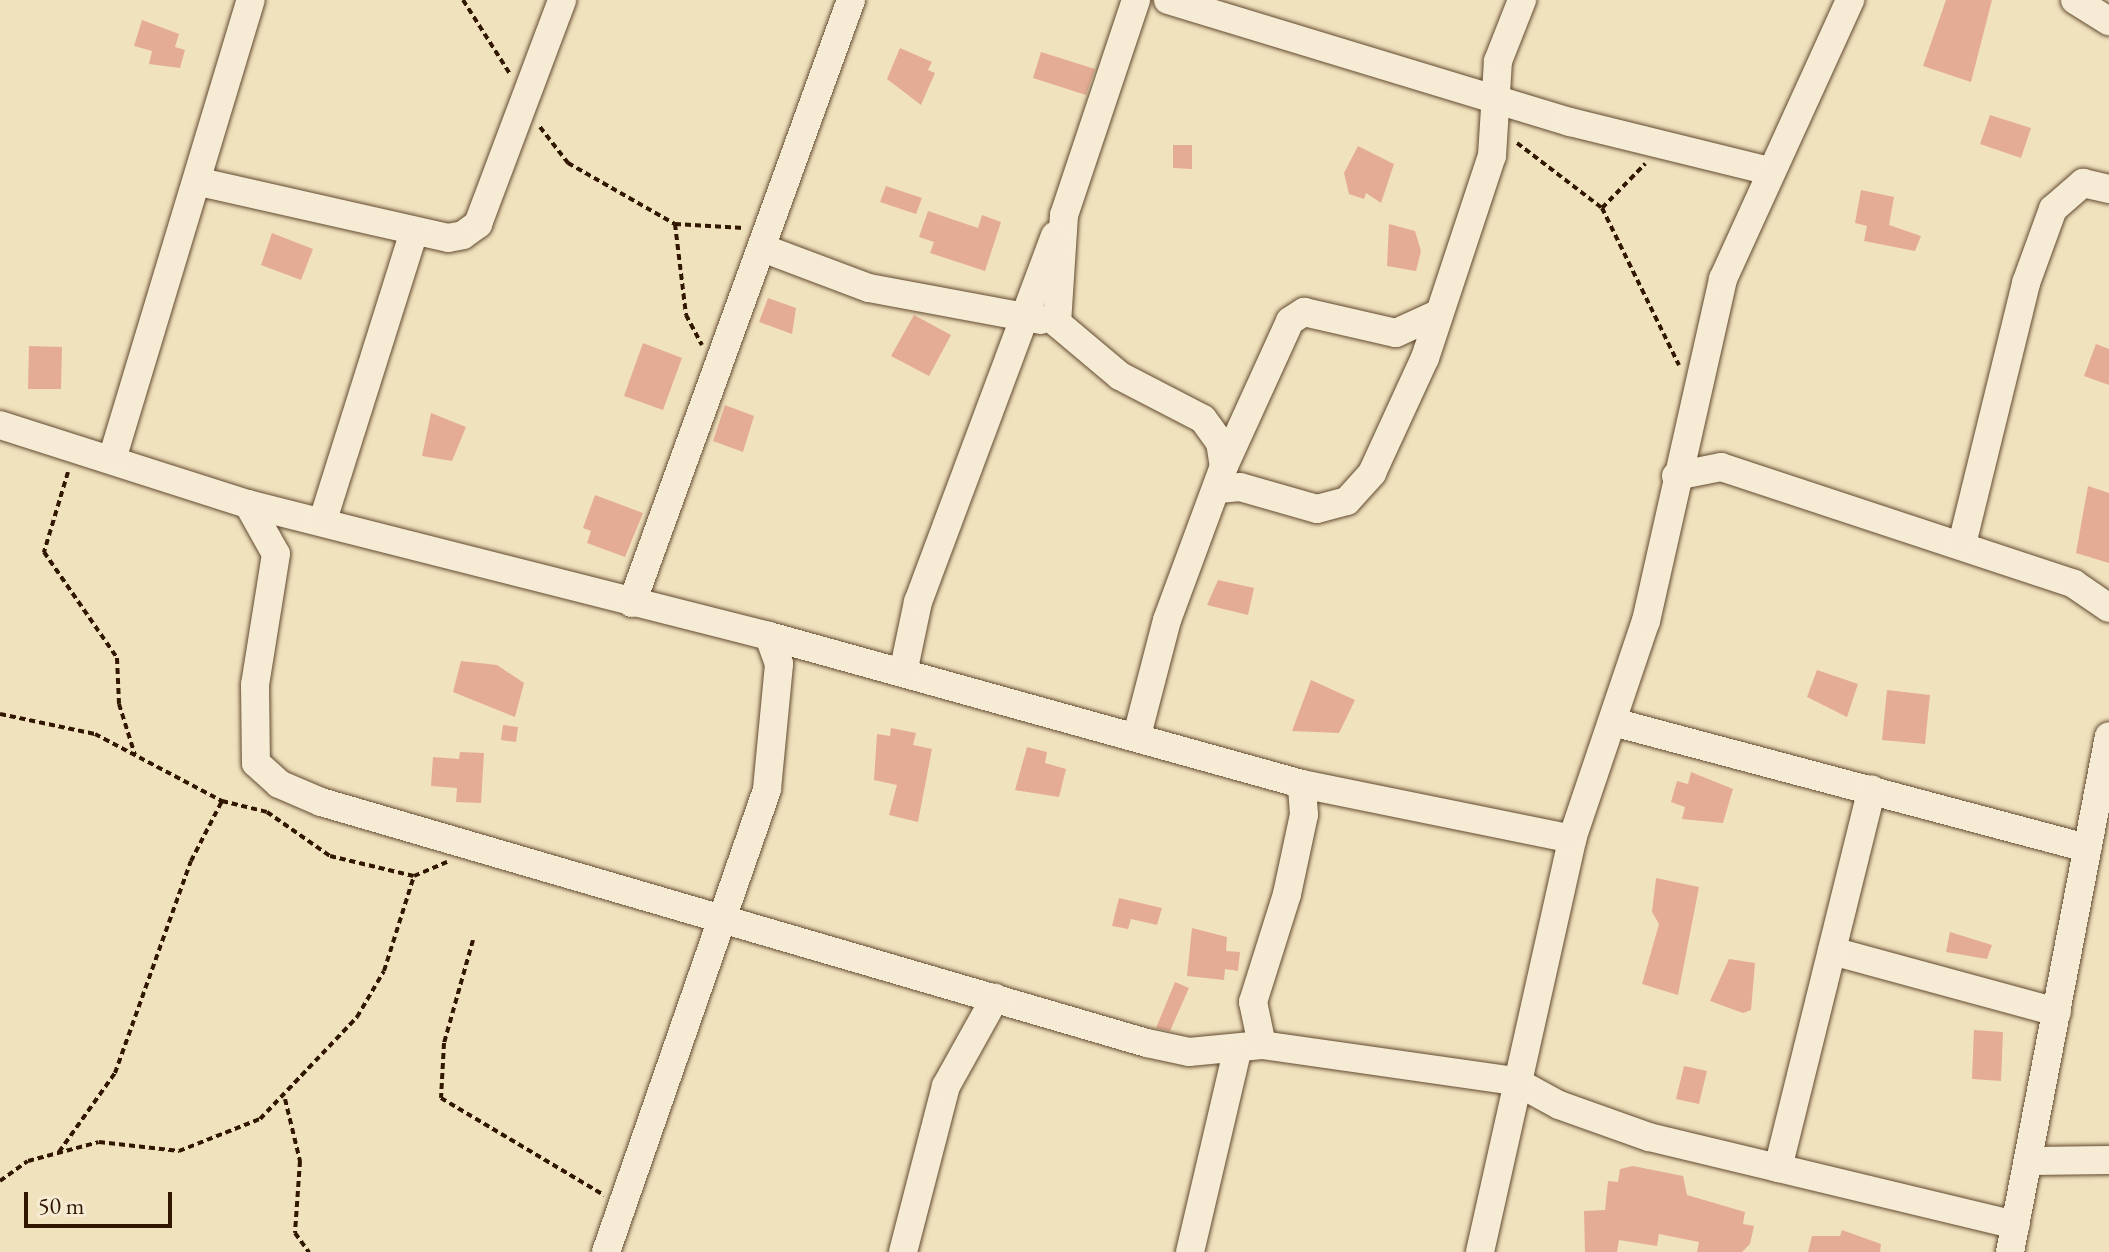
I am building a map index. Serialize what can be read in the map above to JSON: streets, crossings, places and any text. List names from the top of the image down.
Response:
{
  "scale_bar": "50 m"
}
